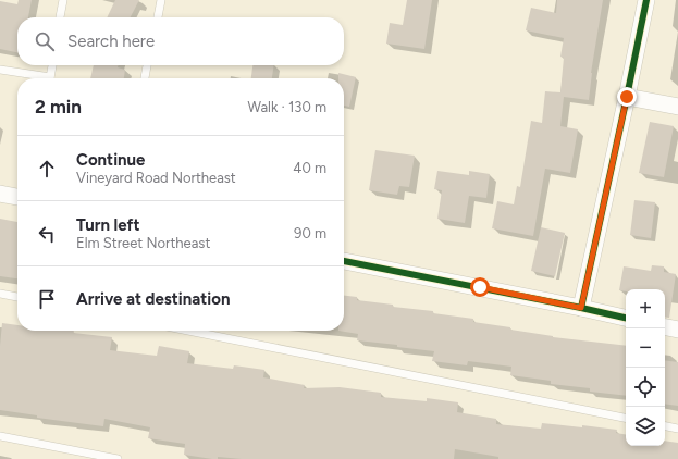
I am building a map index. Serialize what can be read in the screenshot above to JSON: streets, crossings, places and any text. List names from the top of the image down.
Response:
{
  "page": {
    "search": "Search here",
    "heading": ["2 min", "Walk · 130 m"],
    "list": [
      ["Continue", "Vineyard Road Northeast", "40 m"],
      ["Turn left", "Elm Street Northeast", "90 m"],
      "Arrive at destination"
    ],
    "map_buttons": ["+", "−"]
  }
}
